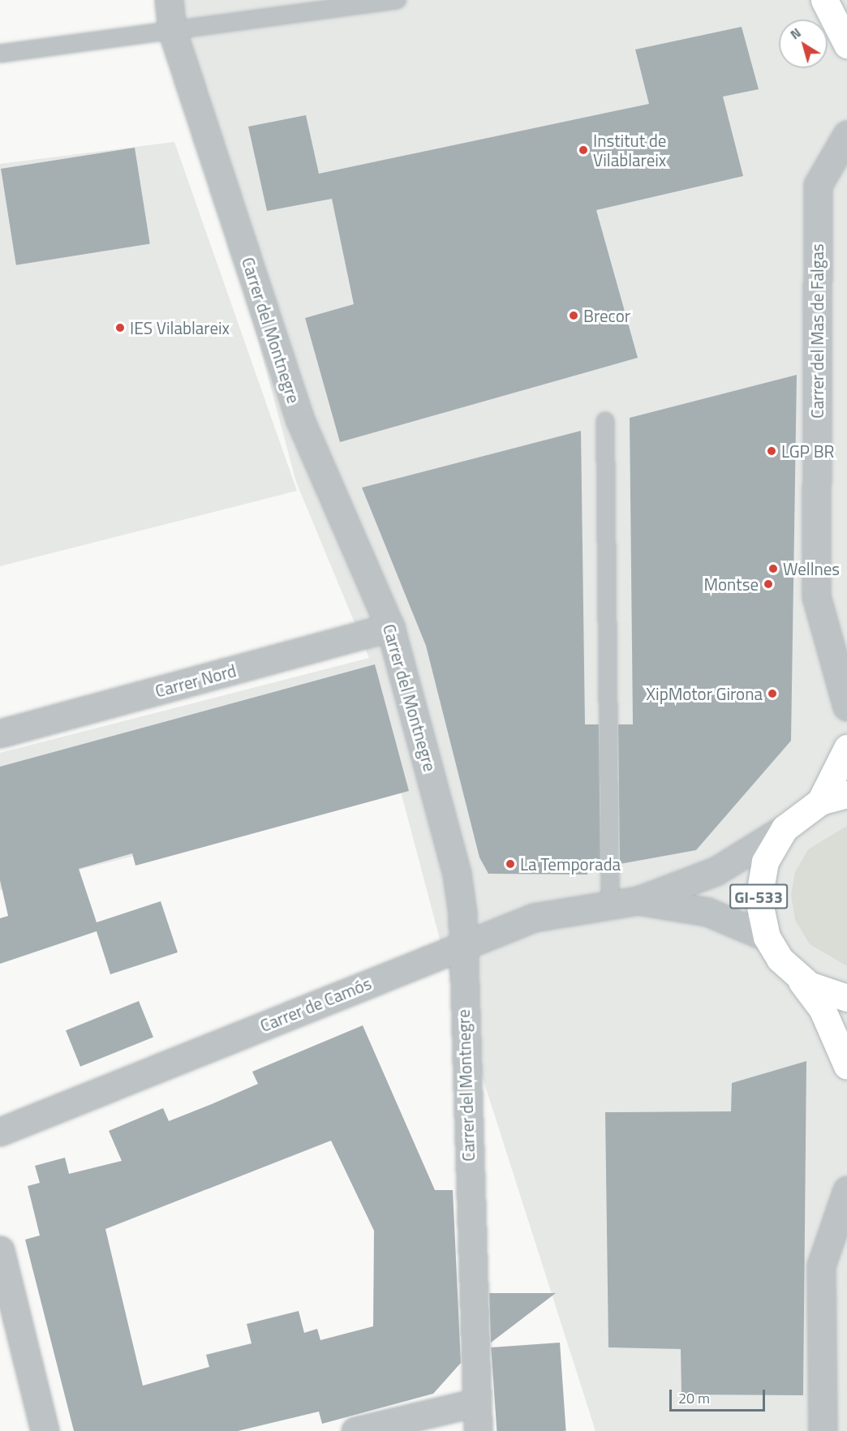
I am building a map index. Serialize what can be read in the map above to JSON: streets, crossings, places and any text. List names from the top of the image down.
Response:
{
  "streets": {
    "main road": ["GI-533"],
    "street": [
      "Carrer del Montnegre",
      "Carrer del Mas de Falgas",
      "Carrer Nord",
      "Carrer de Camós"
    ]
  },
  "crossings": [
    ["Carrer del Montnegre", "Carrer Nord"],
    ["Carrer del Montnegre", "Carrer de Camós"],
    ["GI-533", "Carrer de Camós"]
  ],
  "places": [
    "Institut de Vilablareix",
    "Brecor",
    "IES Vilablareix",
    "LGP BR",
    "Wellnes",
    "Montse",
    "XipMotor Girona",
    "La Temporada"
  ],
  "scale_bar": "20 m",
  "north": "top left"
}
